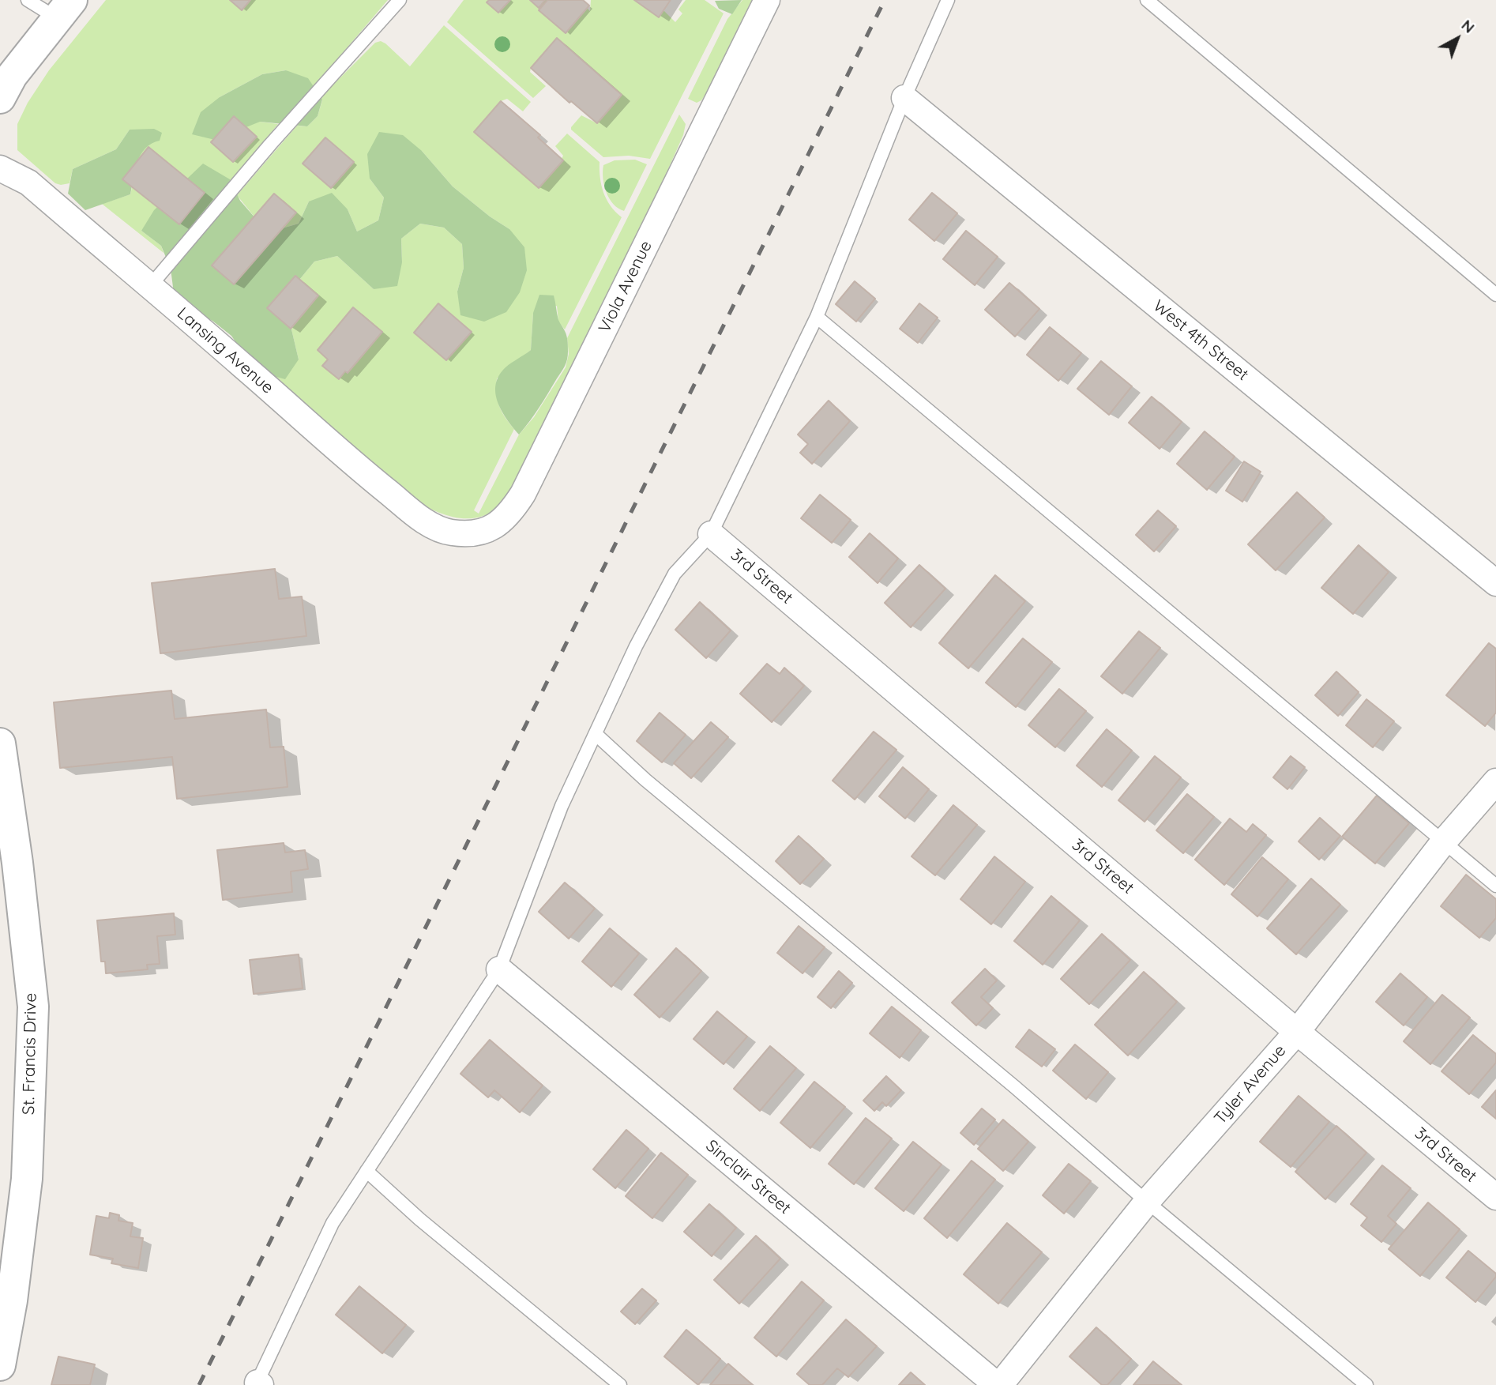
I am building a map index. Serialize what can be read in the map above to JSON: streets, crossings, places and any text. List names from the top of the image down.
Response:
{
  "streets": {
    "street": [
      "Viola Avenue",
      "West 4th Street",
      "Lansing Avenue",
      "3rd Street",
      "St. Francis Drive",
      "Tyler Avenue",
      "Sinclair Street"
    ]
  },
  "crossings": [
    ["Viola Avenue", "Lansing Avenue"],
    ["3rd Street", "Tyler Avenue"],
    ["Tyler Avenue", "Sinclair Street"]
  ],
  "north": "top right"
}
